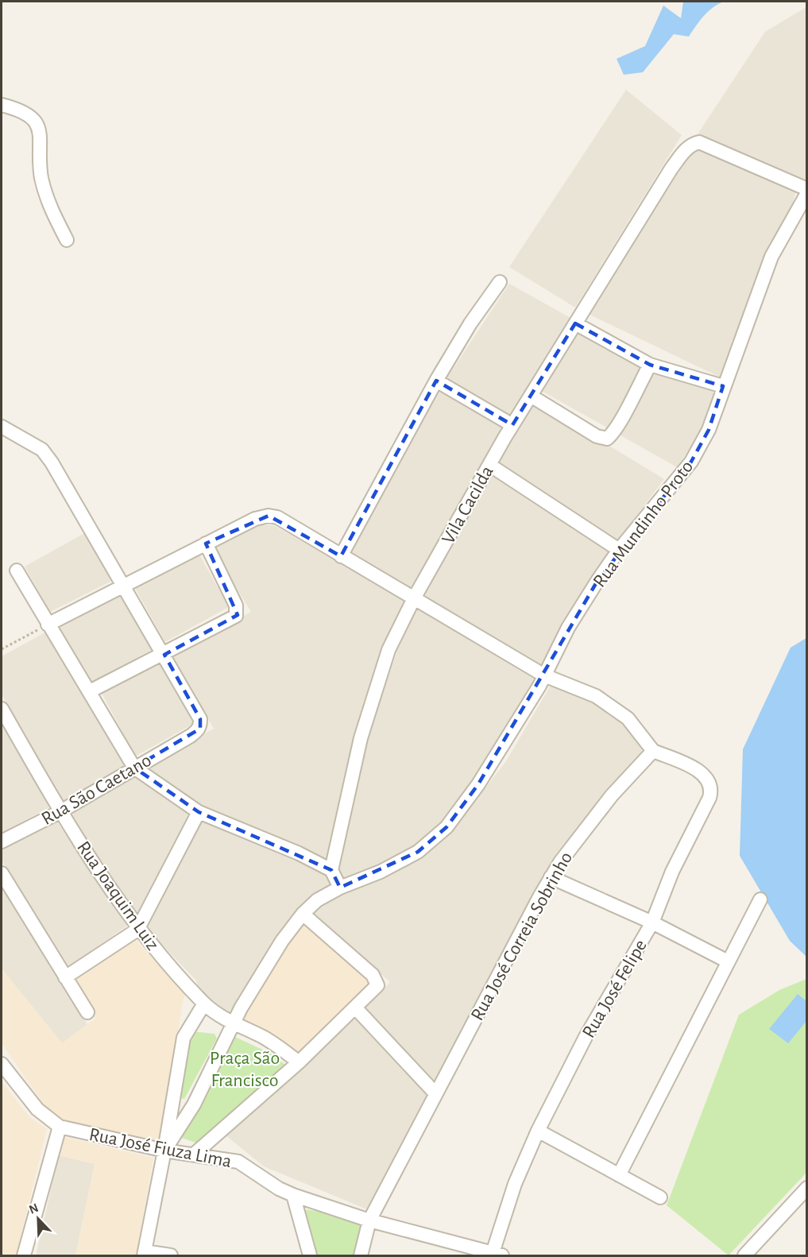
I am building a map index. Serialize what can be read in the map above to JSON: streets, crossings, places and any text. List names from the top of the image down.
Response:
{
  "streets": {
    "street": [
      "Vila Cacilda",
      "Rua Mundinho Proto",
      "Rua São Caetano",
      "Rua Joaquim Luiz",
      "Rua José Correia Sobrinho",
      "Rua José Felipe",
      "Rua José Fiuza Lima"
    ]
  },
  "crossings": [
    ["Rua Mundinho Proto", "Rua Joaquim Luiz"],
    ["Rua Mundinho Proto", "Rua José Fiuza Lima"],
    ["Rua São Caetano", "Rua Joaquim Luiz"],
    ["Rua José Correia Sobrinho", "Rua José Felipe"],
    ["Rua José Correia Sobrinho", "Rua José Fiuza Lima"],
    ["Rua José Felipe", "Rua José Fiuza Lima"]
  ],
  "parks": ["Praça São Francisco"],
  "north": "top left"
}
